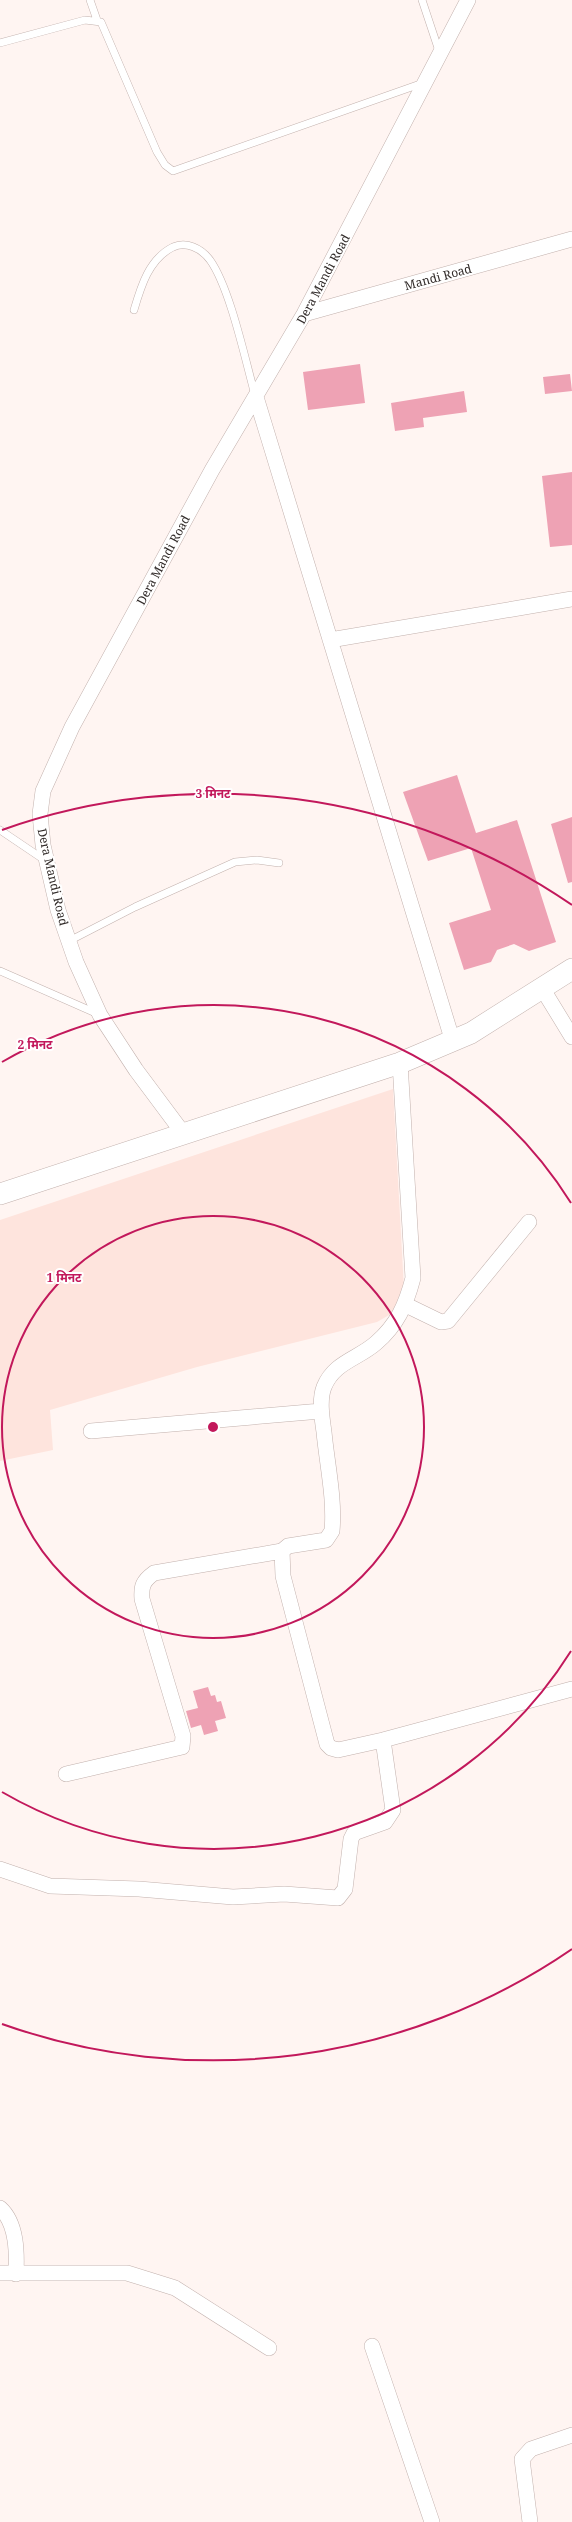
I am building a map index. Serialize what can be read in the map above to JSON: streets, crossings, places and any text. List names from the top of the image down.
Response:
{
  "streets": {
    "street": ["Mandi Road", "Dera Mandi Road"]
  },
  "crossings": [
    ["Mandi Road", "Dera Mandi Road"]
  ],
  "rings": ["3 मिनट", "2 मिनट", "1 मिनट"]
}
